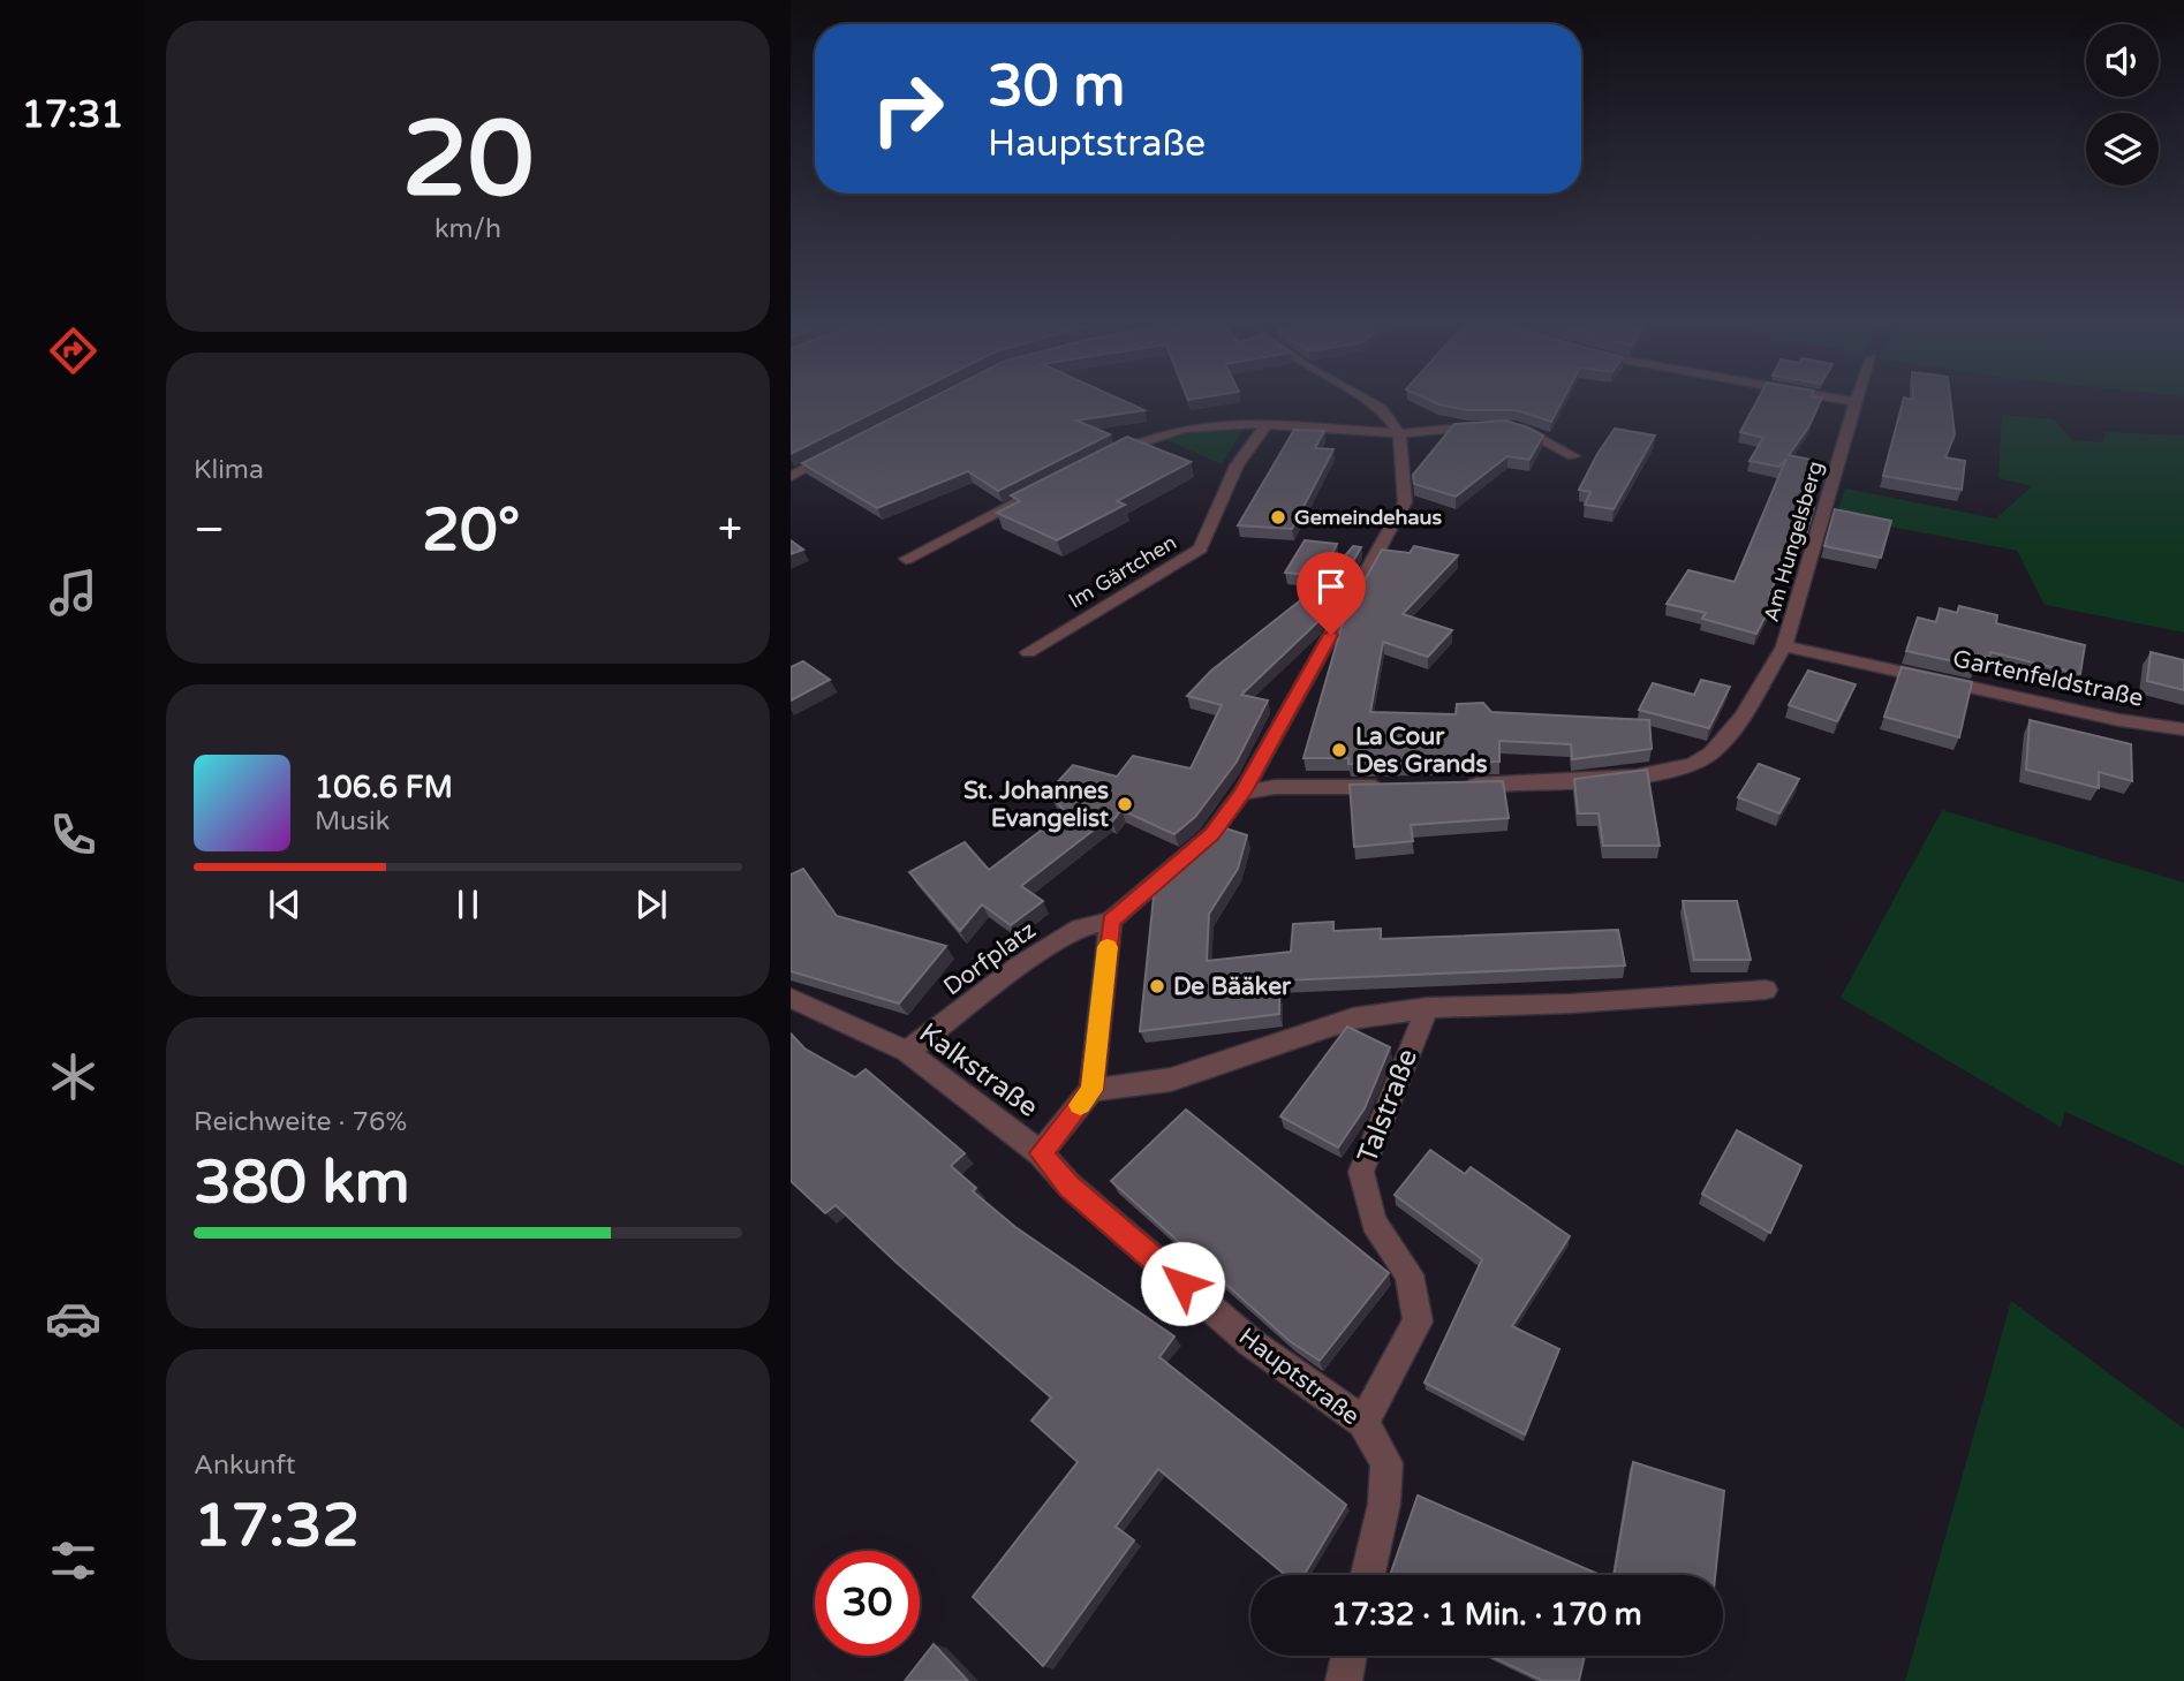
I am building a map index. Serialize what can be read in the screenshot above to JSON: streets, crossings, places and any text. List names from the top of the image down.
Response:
{
  "streets": {
    "street": [
      "Am Hungelsberg",
      "Im Gärtchen",
      "Gartenfeldstraße",
      "Dorfplatz",
      "Kalkstraße",
      "Talstraße",
      "Hauptstraße"
    ]
  },
  "crossings": [
    ["Am Hungelsberg", "Gartenfeldstraße"],
    ["Dorfplatz", "Kalkstraße"],
    ["Kalkstraße", "Hauptstraße"],
    ["Talstraße", "Hauptstraße"]
  ],
  "places": [
    "Gemeindehaus",
    "La Cour Des Grands",
    "St. Johannes Evangelist",
    "De Bääker"
  ],
  "page": {
    "tabs": "17:31",
    "tile": [
      ["20", "km/h"],
      "Klima",
      ["Reichweite · 76%", "380 km"],
      ["Ankunft", "17:32"]
    ],
    "turn": ["30 m", "Hauptstraße"],
    "heat": ["−", "20°", "+"],
    "song": ["106.6 FM", "Musik"],
    "limit": "30",
    "trip": "17:32 · 1 Min. · 170 m"
  }
}
